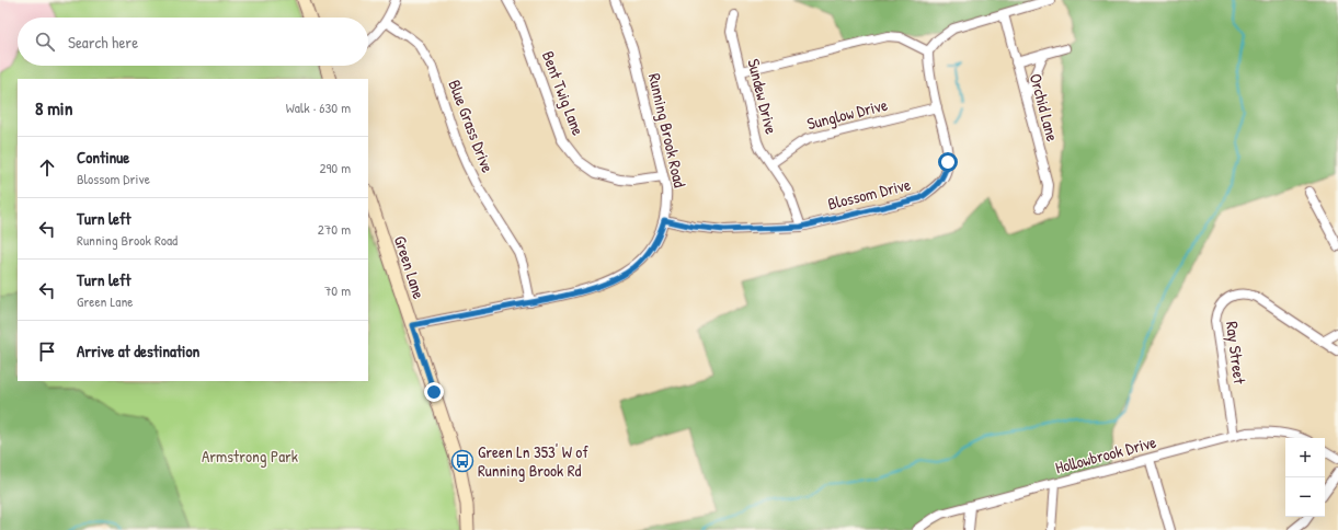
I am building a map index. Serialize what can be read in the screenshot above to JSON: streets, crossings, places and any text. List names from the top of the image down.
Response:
{
  "streets": {
    "street": [
      "Bent Twig Lane",
      "Sundew Drive",
      "Orchid Lane",
      "Sunglow Drive",
      "Blue Grass Drive",
      "Running Brook Road",
      "Blossom Drive",
      "Green Lane",
      "Ray Street",
      "Hollowbrook Drive"
    ]
  },
  "crossings": [
    ["Bent Twig Lane", "Running Brook Road"],
    ["Sundew Drive", "Sunglow Drive"],
    ["Sundew Drive", "Blossom Drive"],
    ["Sunglow Drive", "Blossom Drive"],
    ["Blue Grass Drive", "Running Brook Road"],
    ["Running Brook Road", "Blossom Drive"],
    ["Running Brook Road", "Green Lane"],
    ["Ray Street", "Hollowbrook Drive"]
  ],
  "parks": ["Armstrong Park"],
  "places": {
    "bus stop": ["Green Ln 353' W of Running Brook Rd"]
  },
  "page": {
    "search": "Search here",
    "heading": ["8 min", "Walk · 630 m"],
    "list": [
      ["Continue", "Blossom Drive", "290 m"],
      ["Turn left", "Running Brook Road", "270 m"],
      ["Turn left", "Green Lane", "70 m"],
      "Arrive at destination"
    ],
    "map_buttons": ["+", "−"]
  }
}
